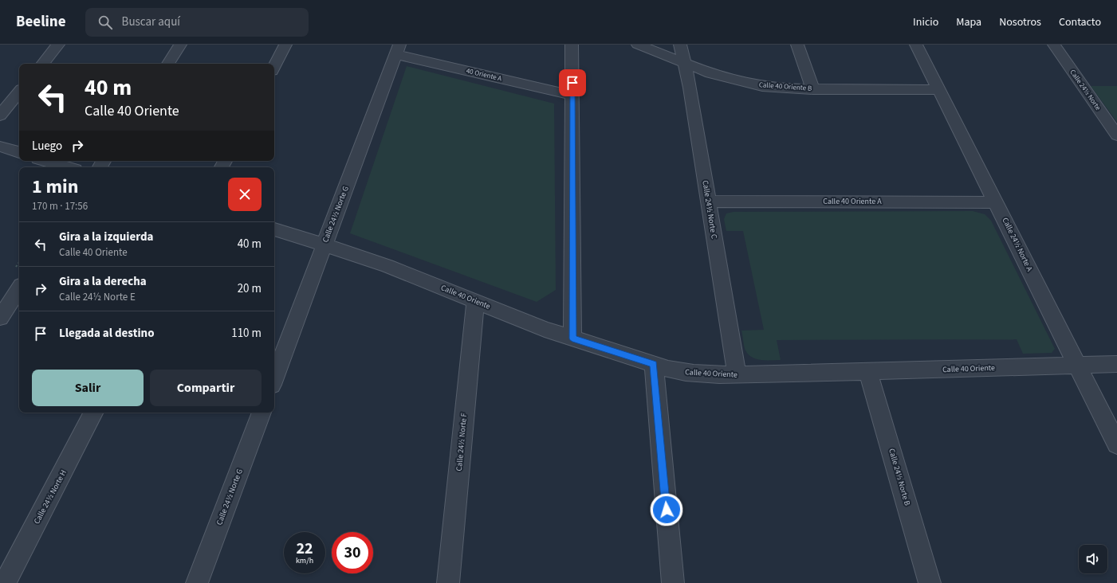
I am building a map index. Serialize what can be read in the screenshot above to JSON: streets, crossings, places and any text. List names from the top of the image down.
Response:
{
  "streets": {
    "street": [
      "40 Oriente A",
      "Calle 40 Oriente B",
      "Calle 24½ Norte",
      "Calle 40 Oriente A",
      "Calle 24½ Norte C",
      "Calle 24½ Norte G",
      "Calle 24½ Norte A",
      "Calle 40 Oriente",
      "Calle 24½ Norte F",
      "Calle 24½ Norte B",
      "Calle 24½ Norte H"
    ]
  },
  "crossings": [
    ["40 Oriente A", "Calle 24½ Norte G"],
    ["Calle 40 Oriente B", "Calle 24½ Norte C"],
    ["Calle 40 Oriente B", "Calle 24½ Norte A"],
    ["Calle 40 Oriente A", "Calle 24½ Norte C"],
    ["Calle 40 Oriente A", "Calle 24½ Norte A"],
    ["Calle 24½ Norte C", "Calle 40 Oriente"],
    ["Calle 24½ Norte G", "Calle 40 Oriente"],
    ["Calle 24½ Norte A", "Calle 40 Oriente"],
    ["Calle 40 Oriente", "Calle 24½ Norte F"],
    ["Calle 40 Oriente", "Calle 24½ Norte B"]
  ],
  "page": {
    "header": "Beeline",
    "search": "Buscar aquí",
    "nav": [
      "Inicio",
      "Mapa",
      "Nosotros",
      "Contacto"
    ],
    "turn": ["40 m", "Calle 40 Oriente"],
    "then": "Luego",
    "heading": ["1 min", "170 m · 17:56"],
    "list": [
      {
        "name": "Gira a la izquierda",
        "note": "Calle 40 Oriente",
        "value": "40 m"
      },
      {
        "name": "Gira a la derecha",
        "note": "Calle 24½ Norte E",
        "value": "20 m"
      },
      {
        "name": "Llegada al destino",
        "value": "110 m"
      }
    ],
    "buttons": ["Salir", "Compartir"],
    "speed": "22 km/h",
    "limit": "30"
  }
}
